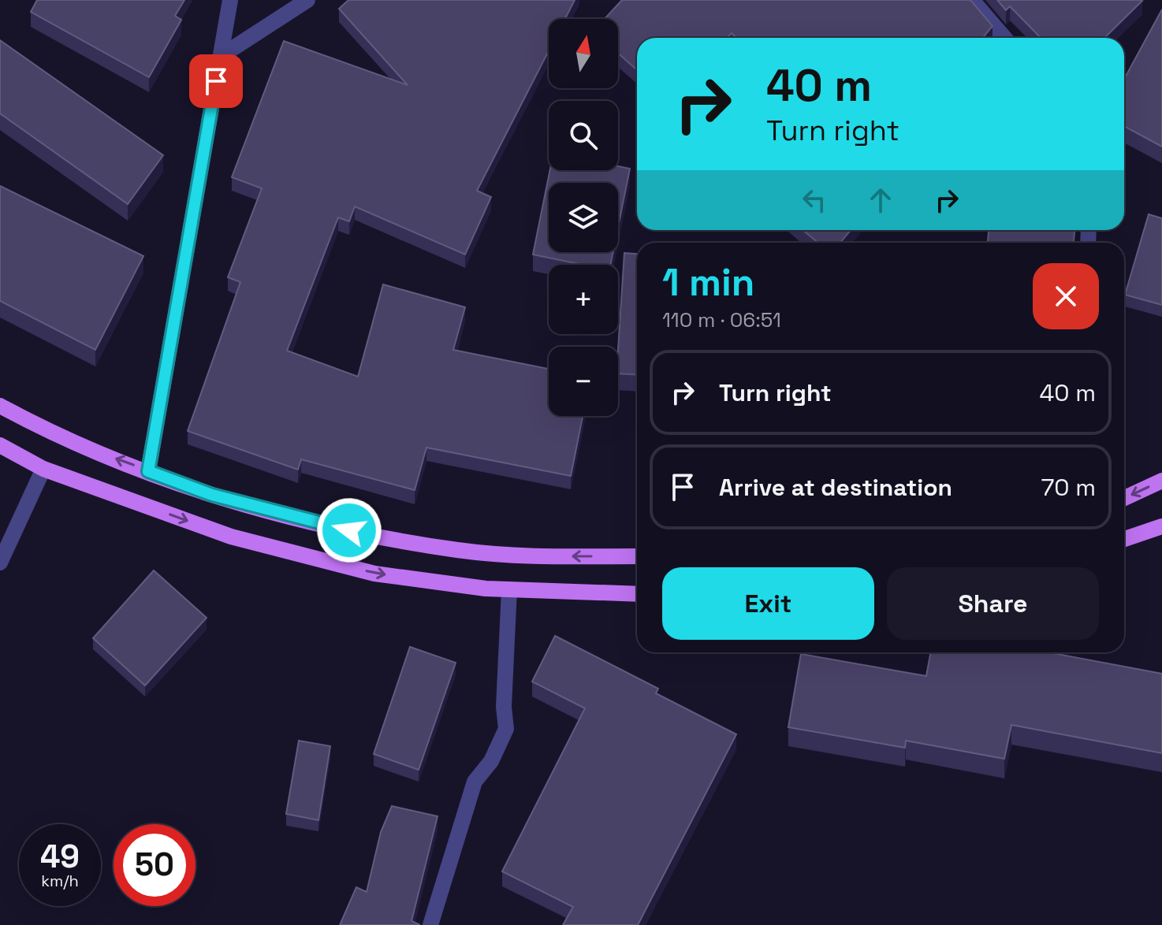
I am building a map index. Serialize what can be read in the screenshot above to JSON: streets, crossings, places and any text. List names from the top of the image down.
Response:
{
  "north": "top",
  "page": {
    "map_buttons": ["+", "−"],
    "turn": ["40 m", "Turn right"],
    "heading": ["1 min", "110 m · 06:51"],
    "list": [
      {
        "name": "Turn right",
        "value": "40 m"
      },
      {
        "name": "Arrive at destination",
        "value": "70 m"
      }
    ],
    "buttons": ["Exit", "Share"],
    "speed": "49 km/h",
    "limit": "50"
  }
}
